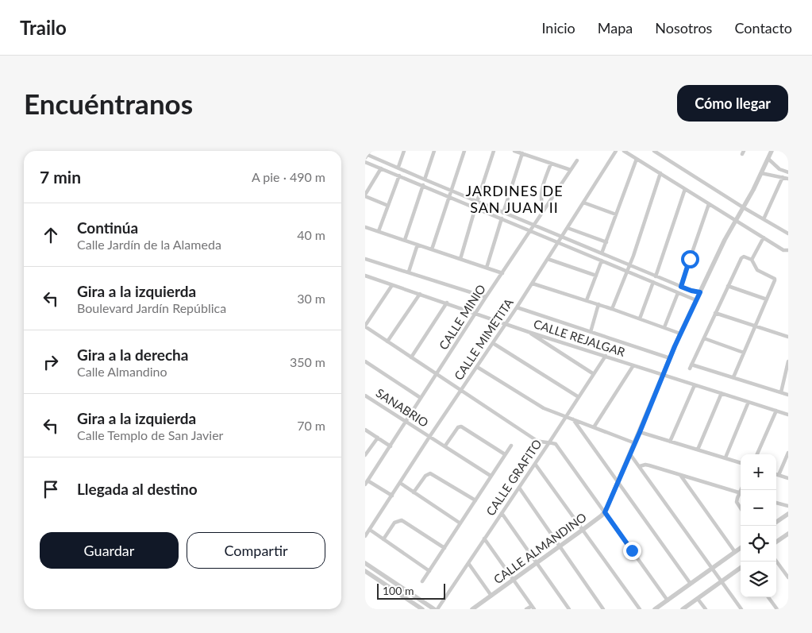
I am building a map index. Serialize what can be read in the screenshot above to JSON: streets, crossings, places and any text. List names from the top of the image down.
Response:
{
  "streets": {
    "street": [
      "CALLE MINIO",
      "CALLE REJALGAR",
      "CALLE MIMETITA",
      "SANABRIO",
      "CALLE GRAFITO",
      "CALLE ALMANDINO"
    ]
  },
  "crossings": [
    ["CALLE MINIO", "CALLE REJALGAR"],
    ["CALLE MINIO", "SANABRIO"],
    ["CALLE REJALGAR", "CALLE MIMETITA"],
    ["CALLE REJALGAR", "CALLE GRAFITO"],
    ["CALLE REJALGAR", "CALLE ALMANDINO"],
    ["CALLE MIMETITA", "SANABRIO"]
  ],
  "districts": ["JARDINES DE SAN JUAN II"],
  "scale_bar": "100 m",
  "page": {
    "header": "Trailo",
    "nav": [
      "Inicio",
      "Mapa",
      "Nosotros",
      "Contacto"
    ],
    "buttons": [
      "Cómo llegar",
      ["Guardar", "Compartir"]
    ],
    "title": "Encuéntranos",
    "heading": ["7 min", "A pie · 490 m"],
    "list": [
      ["Continúa", "Calle Jardín de la Alameda", "40 m"],
      ["Gira a la izquierda", "Boulevard Jardín República", "30 m"],
      ["Gira a la derecha", "Calle Almandino", "350 m"],
      ["Gira a la izquierda", "Calle Templo de San Javier", "70 m"],
      "Llegada al destino"
    ],
    "map_buttons": ["+", "−"],
    "scale": "100 m"
  }
}
